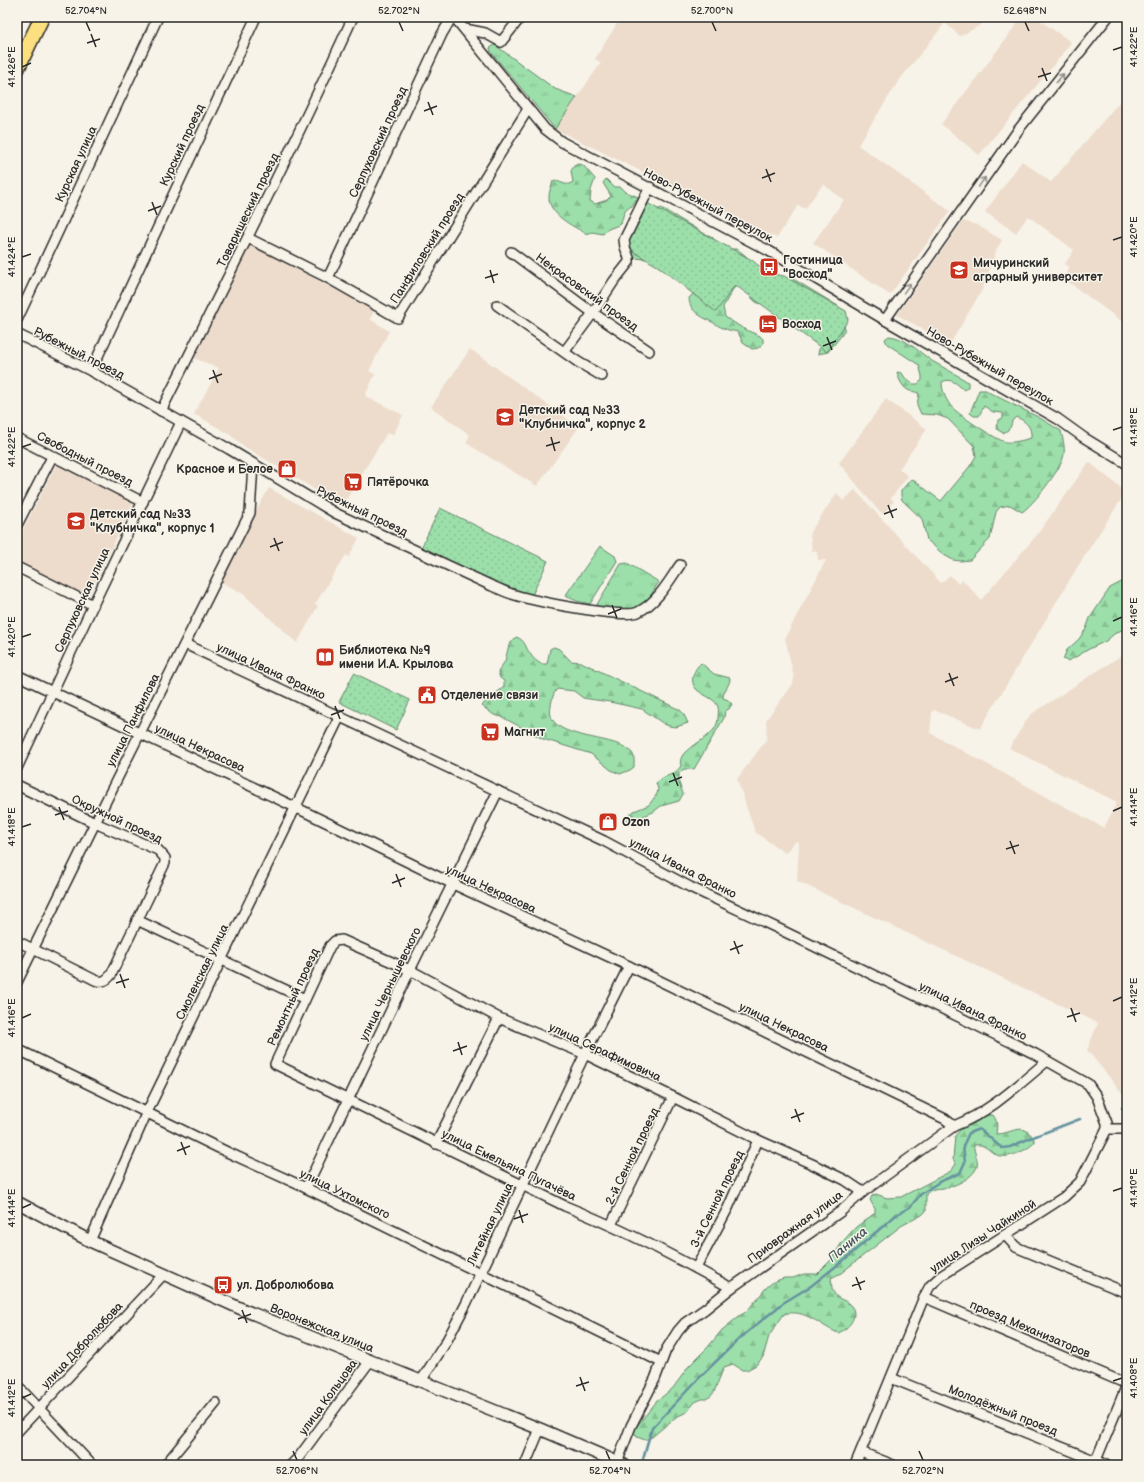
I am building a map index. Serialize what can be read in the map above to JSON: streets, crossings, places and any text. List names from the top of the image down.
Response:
{
  "streets": {
    "street": [
      "Серпуховский проезд",
      "Курский проезд",
      "Курская улица",
      "Ново-Рубежный переулок",
      "Товарищеский проезд",
      "Панфиловский проезд",
      "Некрасовский проезд",
      "Рубежный проезд",
      "Свободный проезд",
      "Серпуховская улица",
      "улица Ивана Франко",
      "улица Панфилова",
      "улица Некрасова",
      "Окружной проезд",
      "Смоленская улица",
      "улица Чернышевского",
      "Ремонтный проезд",
      "улица Серафимовича",
      "2-й Сенной проезд",
      "улица Емельяна Пугачёва",
      "улица Ухтомского",
      "3-й Сенной проезд",
      "Литейная улица",
      "Приовражная улица",
      "улица Лизы Чайкиной",
      "Воронежская улица",
      "проезд Механизаторов",
      "улица Добролюбова",
      "улица Кольцова",
      "Молодёжный проезд"
    ]
  },
  "crossings": [
    ["Серпуховский проезд", "Ново-Рубежный переулок"],
    ["Серпуховский проезд", "Панфиловский проезд"],
    ["Курский проезд", "Рубежный проезд"],
    ["Ново-Рубежный переулок", "Панфиловский проезд"],
    ["Товарищеский проезд", "Панфиловский проезд"],
    ["Товарищеский проезд", "Рубежный проезд"],
    ["Рубежный проезд", "Серпуховская улица"],
    ["Рубежный проезд", "улица Панфилова"],
    ["Свободный проезд", "Серпуховская улица"],
    ["Серпуховская улица", "улица Некрасова"],
    ["улица Ивана Франко", "улица Панфилова"],
    ["улица Ивана Франко", "Смоленская улица"],
    ["улица Ивана Франко", "улица Чернышевского"],
    ["улица Ивана Франко", "Приовражная улица"],
    ["улица Ивана Франко", "улица Лизы Чайкиной"],
    ["улица Панфилова", "улица Некрасова"],
    ["улица Панфилова", "Окружной проезд"],
    ["улица Некрасова", "Смоленская улица"],
    ["улица Некрасова", "улица Чернышевского"],
    ["улица Некрасова", "Литейная улица"],
    ["улица Некрасова", "Приовражная улица"],
    ["Смоленская улица", "улица Ухтомского"],
    ["Смоленская улица", "Воронежская улица"],
    ["улица Чернышевского", "улица Серафимовича"],
    ["улица Чернышевского", "улица Емельяна Пугачёва"],
    ["улица Чернышевского", "улица Ухтомского"],
    ["Ремонтный проезд", "улица Серафимовича"],
    ["Ремонтный проезд", "улица Емельяна Пугачёва"],
    ["улица Серафимовича", "2-й Сенной проезд"],
    ["улица Серафимовича", "3-й Сенной проезд"],
    ["улица Серафимовича", "Литейная улица"],
    ["улица Серафимовича", "Приовражная улица"],
    ["2-й Сенной проезд", "улица Емельяна Пугачёва"],
    ["улица Емельяна Пугачёва", "3-й Сенной проезд"],
    ["улица Емельяна Пугачёва", "Литейная улица"],
    ["улица Емельяна Пугачёва", "Приовражная улица"],
    ["улица Ухтомского", "Литейная улица"],
    ["улица Ухтомского", "Приовражная улица"],
    ["Литейная улица", "Воронежская улица"],
    ["Приовражная улица", "Воронежская улица"],
    ["улица Лизы Чайкиной", "проезд Механизаторов"],
    ["улица Лизы Чайкиной", "Молодёжный проезд"],
    ["Воронежская улица", "улица Добролюбова"],
    ["Воронежская улица", "улица Кольцова"]
  ],
  "water": ["Паника"],
  "places": {
    "bus stop": ["Гостиница \"Восход\"", "ул. Добролюбова"],
    "school or university": ["Мичуринский аграрный университет", "Детский сад №33 \"Клубничка\", корпус 2", "Детский сад №33 \"Клубничка\", корпус 1"],
    "hotel": ["Восход"],
    "shop": ["Красное и Белое", "Ozon"],
    "supermarket": ["Пятёрочка", "Магнит"],
    "library": ["Библиотека №9 имени И.А. Крылова"],
    "public building": ["Отделение связи"]
  },
  "coordinates": [
    "52.704°N",
    "52.702°N",
    "52.700°N",
    "52.698°N",
    "41.422°E",
    "41.426°E",
    "41.420°E",
    "41.424°E",
    "41.418°E",
    "41.416°E",
    "41.414°E",
    "41.412°E",
    "41.410°E",
    "41.408°E",
    "52.706°N"
  ]
}
